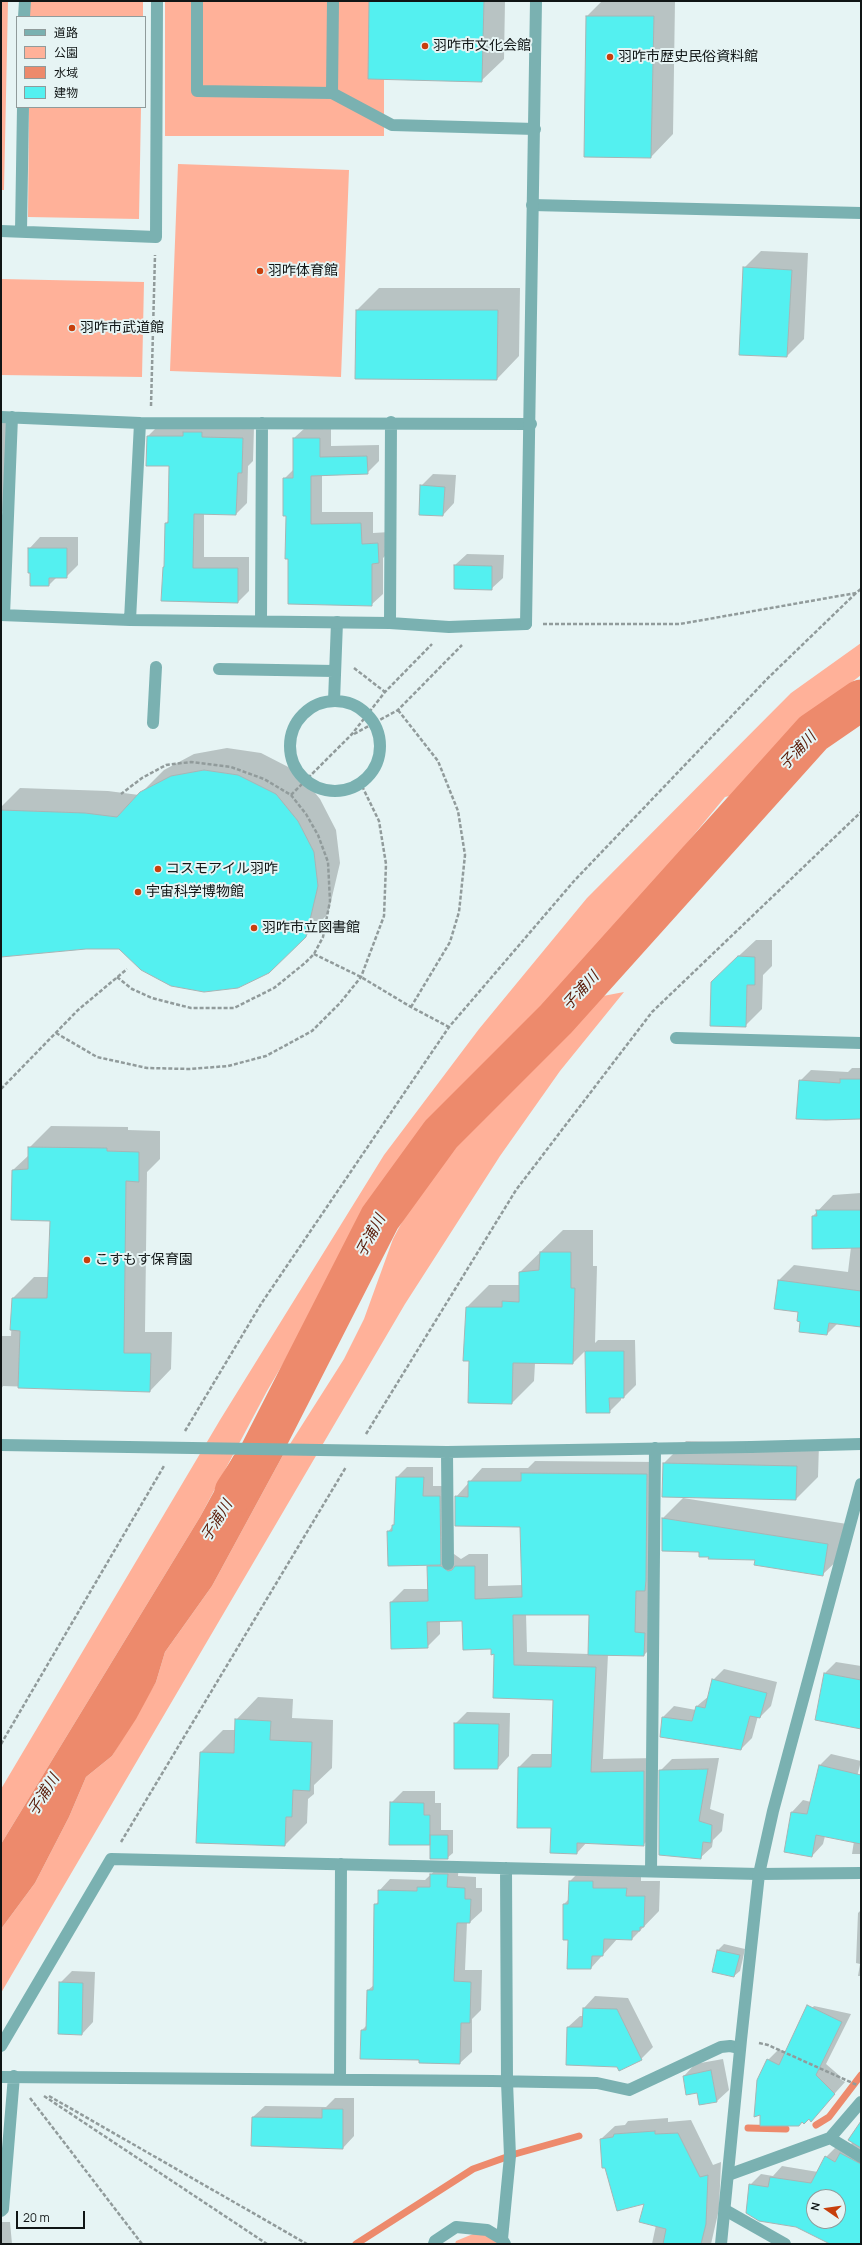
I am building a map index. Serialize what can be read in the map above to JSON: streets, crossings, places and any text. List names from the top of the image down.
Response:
{
  "water": ["子浦川"],
  "places": [
    "羽咋市文化会館",
    "羽咋市歴史民俗資料館",
    "羽咋体育館",
    "羽咋市武道館",
    "コスモアイル羽咋",
    "宇宙科学博物館",
    "羽咋市立図書館",
    "こすもす保育園"
  ],
  "legend": [
    "道路",
    "公園",
    "水域",
    "建物"
  ],
  "scale_bar": "20 m",
  "north": "left"
}
